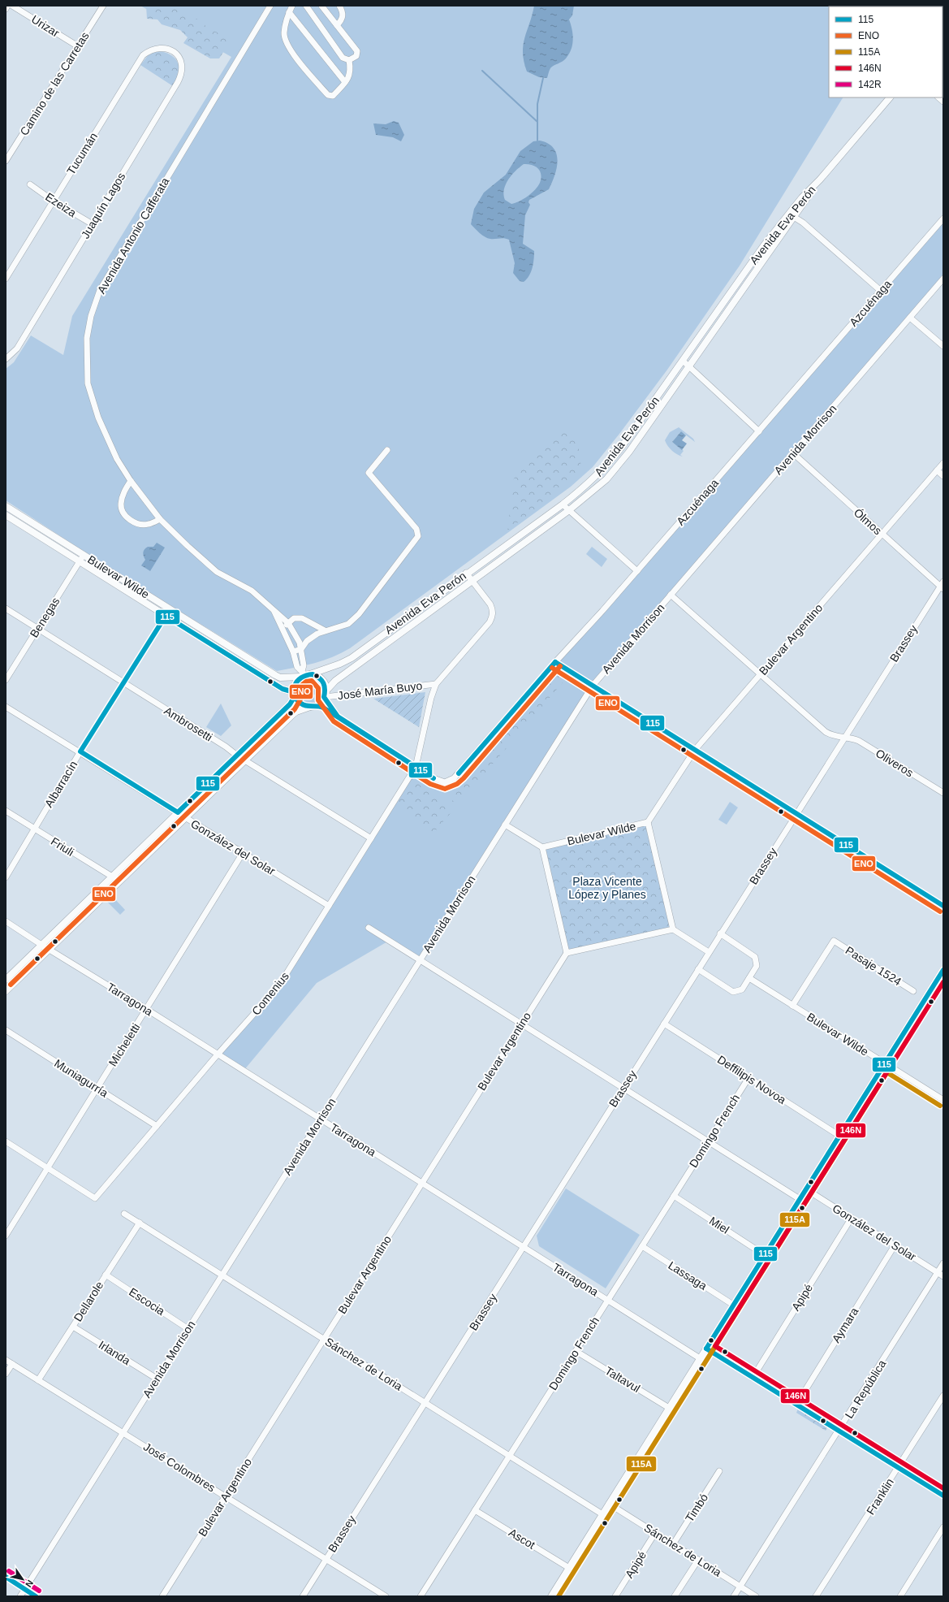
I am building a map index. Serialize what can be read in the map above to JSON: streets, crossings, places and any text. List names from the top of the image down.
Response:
{
  "streets": {
    "main road": ["Avenida Eva Perón", "Bulevar Wilde"],
    "street": [
      "Urizar",
      "Camino de las Carretas",
      "Tucumán",
      "Ezeiza",
      "Juaquín Lagos",
      "Avenida Antonio Cafferata",
      "Azcuénaga",
      "Avenida Morrison",
      "Ólmos",
      "Benegas",
      "Bulevar Argentino",
      "Brassey",
      "José María Buyo",
      "Ambrosetti",
      "Oliveros",
      "Albarracín",
      "Friuli",
      "González del Solar",
      "Pasaje 1524",
      "Comenius",
      "Tarragona",
      "Micheletti",
      "Muniagurría",
      "Deffilipis Novoa",
      "Domingo French",
      "Miel",
      "Lassaga",
      "Apipé",
      "Dellarole",
      "Escocia",
      "Aymara",
      "Irlanda",
      "Sánchez de Loria",
      "Taltavul",
      "La República",
      "José Colombres",
      "Franklin",
      "Timbó",
      "Ascot"
    ]
  },
  "crossings": [
    ["Urizar", "Camino de las Carretas"],
    ["Tucumán", "Ezeiza"],
    ["Tucumán", "Juaquín Lagos"],
    ["Ezeiza", "Juaquín Lagos"],
    ["Avenida Eva Perón", "Avenida Antonio Cafferata"],
    ["Avenida Eva Perón", "Bulevar Wilde"],
    ["Avenida Eva Perón", "José María Buyo"],
    ["Avenida Antonio Cafferata", "Bulevar Wilde"],
    ["Avenida Antonio Cafferata", "José María Buyo"],
    ["Azcuénaga", "Comenius"],
    ["Avenida Morrison", "Ólmos"],
    ["Avenida Morrison", "Oliveros"],
    ["Avenida Morrison", "Tarragona"],
    ["Avenida Morrison", "Escocia"],
    ["Avenida Morrison", "Irlanda"],
    ["Avenida Morrison", "Sánchez de Loria"],
    ["Avenida Morrison", "José Colombres"],
    ["Ólmos", "Bulevar Argentino"],
    ["Ólmos", "Brassey"],
    ["Bulevar Wilde", "Benegas"],
    ["Bulevar Wilde", "Bulevar Argentino"],
    ["Bulevar Wilde", "José María Buyo"],
    ["Bulevar Wilde", "Albarracín"],
    ["Bulevar Wilde", "Pasaje 1524"],
    ["Benegas", "Ambrosetti"],
    ["Bulevar Argentino", "Oliveros"],
    ["Bulevar Argentino", "Tarragona"],
    ["Bulevar Argentino", "Sánchez de Loria"],
    ["Bulevar Argentino", "José Colombres"],
    ["Brassey", "Oliveros"],
    ["Brassey", "Tarragona"],
    ["Brassey", "Deffilipis Novoa"],
    ["Brassey", "Sánchez de Loria"],
    ["Brassey", "José Colombres"],
    ["José María Buyo", "Comenius"],
    ["Ambrosetti", "Albarracín"],
    ["Ambrosetti", "Comenius"],
    ["Albarracín", "Friuli"],
    ["Albarracín", "González del Solar"],
    ["González del Solar", "Comenius"],
    ["González del Solar", "Micheletti"],
    ["González del Solar", "Apipé"],
    ["González del Solar", "Aymara"],
    ["González del Solar", "La República"],
    ["Comenius", "Tarragona"],
    ["Comenius", "Micheletti"],
    ["Comenius", "Muniagurría"],
    ["Tarragona", "Micheletti"],
    ["Tarragona", "Domingo French"],
    ["Micheletti", "Muniagurría"],
    ["Deffilipis Novoa", "Domingo French"],
    ["Domingo French", "Miel"],
    ["Domingo French", "Lassaga"],
    ["Domingo French", "Sánchez de Loria"],
    ["Domingo French", "Taltavul"],
    ["Domingo French", "Ascot"],
    ["Apipé", "Sánchez de Loria"],
    ["Dellarole", "Escocia"],
    ["Dellarole", "Irlanda"],
    ["Dellarole", "Sánchez de Loria"],
    ["Dellarole", "José Colombres"],
    ["Sánchez de Loria", "La República"],
    ["Sánchez de Loria", "Timbó"]
  ],
  "parks": ["Plaza Vicente López y Planes"],
  "lines": [
    "transit line 115",
    "transit line ENO",
    "transit line 146N",
    "transit line 115A",
    "transit line 142R"
  ],
  "legend": [
    "115",
    "ENO",
    "115A",
    "146N",
    "142R"
  ],
  "north": "bottom right"
}
